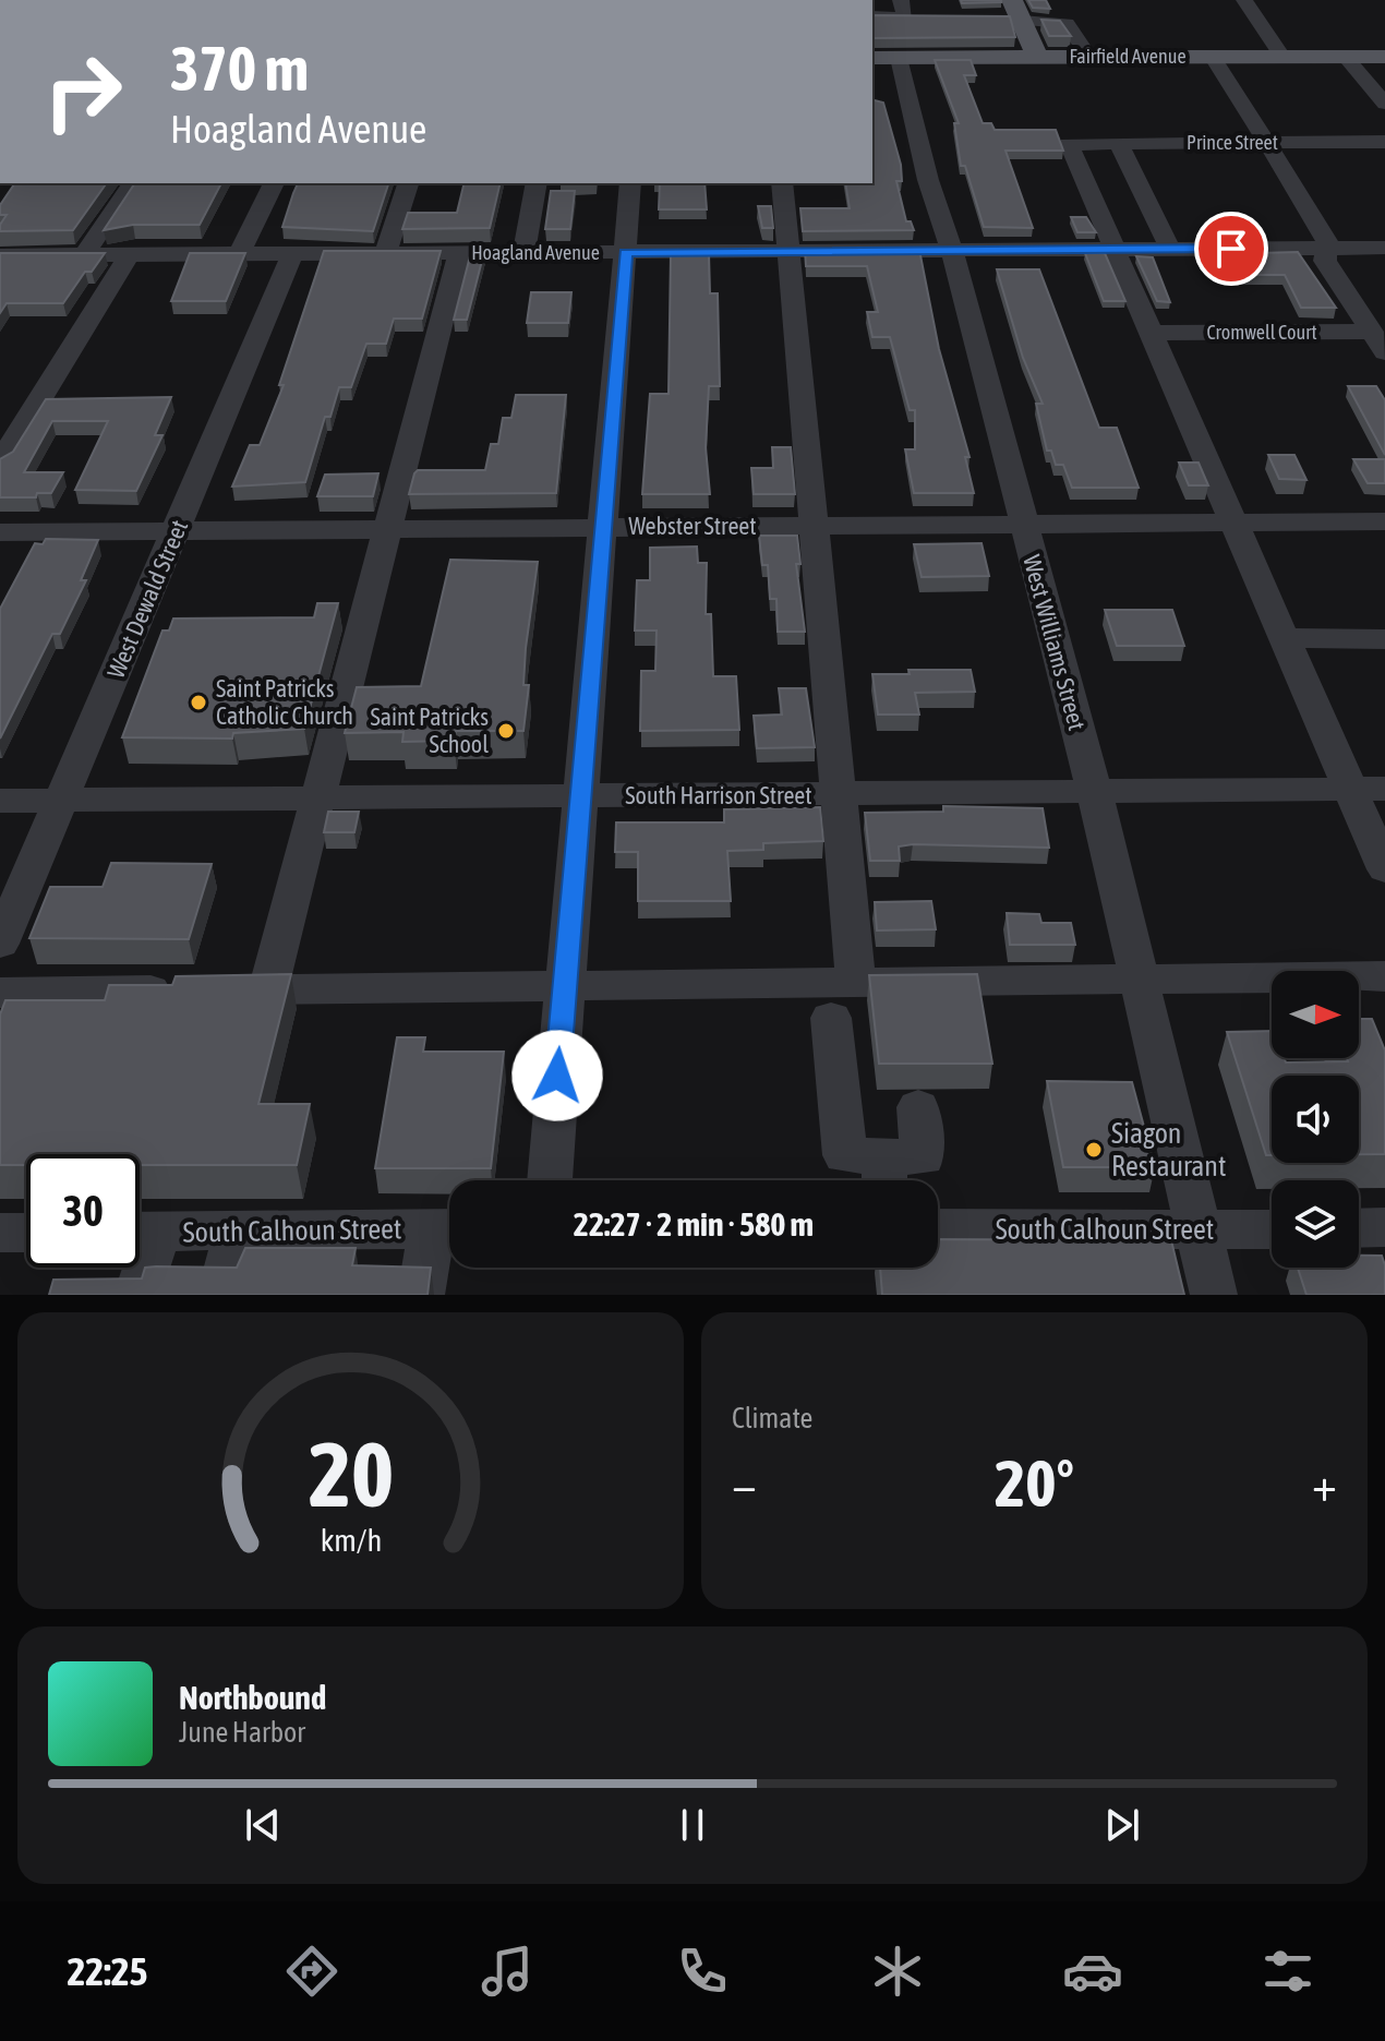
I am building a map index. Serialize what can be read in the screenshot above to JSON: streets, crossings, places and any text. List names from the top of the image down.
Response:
{
  "streets": {
    "main road": ["Fairfield Avenue"],
    "street": [
      "Prince Street",
      "Hoagland Avenue",
      "Cromwell Court",
      "Webster Street",
      "West Dewald Street",
      "West Williams Street",
      "South Harrison Street",
      "South Calhoun Street"
    ]
  },
  "crossings": [
    ["Fairfield Avenue", "West Williams Street"],
    ["Prince Street", "Hoagland Avenue"],
    ["Hoagland Avenue", "West Dewald Street"],
    ["Hoagland Avenue", "West Williams Street"],
    ["Webster Street", "West Dewald Street"],
    ["Webster Street", "West Williams Street"],
    ["West Dewald Street", "South Harrison Street"],
    ["West Williams Street", "South Harrison Street"],
    ["West Williams Street", "South Calhoun Street"]
  ],
  "places": ["Saint Patricks Catholic Church", "Saint Patricks School", "Siagon Restaurant"],
  "north": "right",
  "page": {
    "turn": ["370 m", "Hoagland Avenue"],
    "limit": "30",
    "trip": "22:27 · 2 min · 580 m",
    "tile": "Climate",
    "heat": ["−", "20°", "+"],
    "song": ["Northbound", "June Harbor"],
    "tabs": "22:25",
    "gauge": ["20", "km/h"]
  }
}
